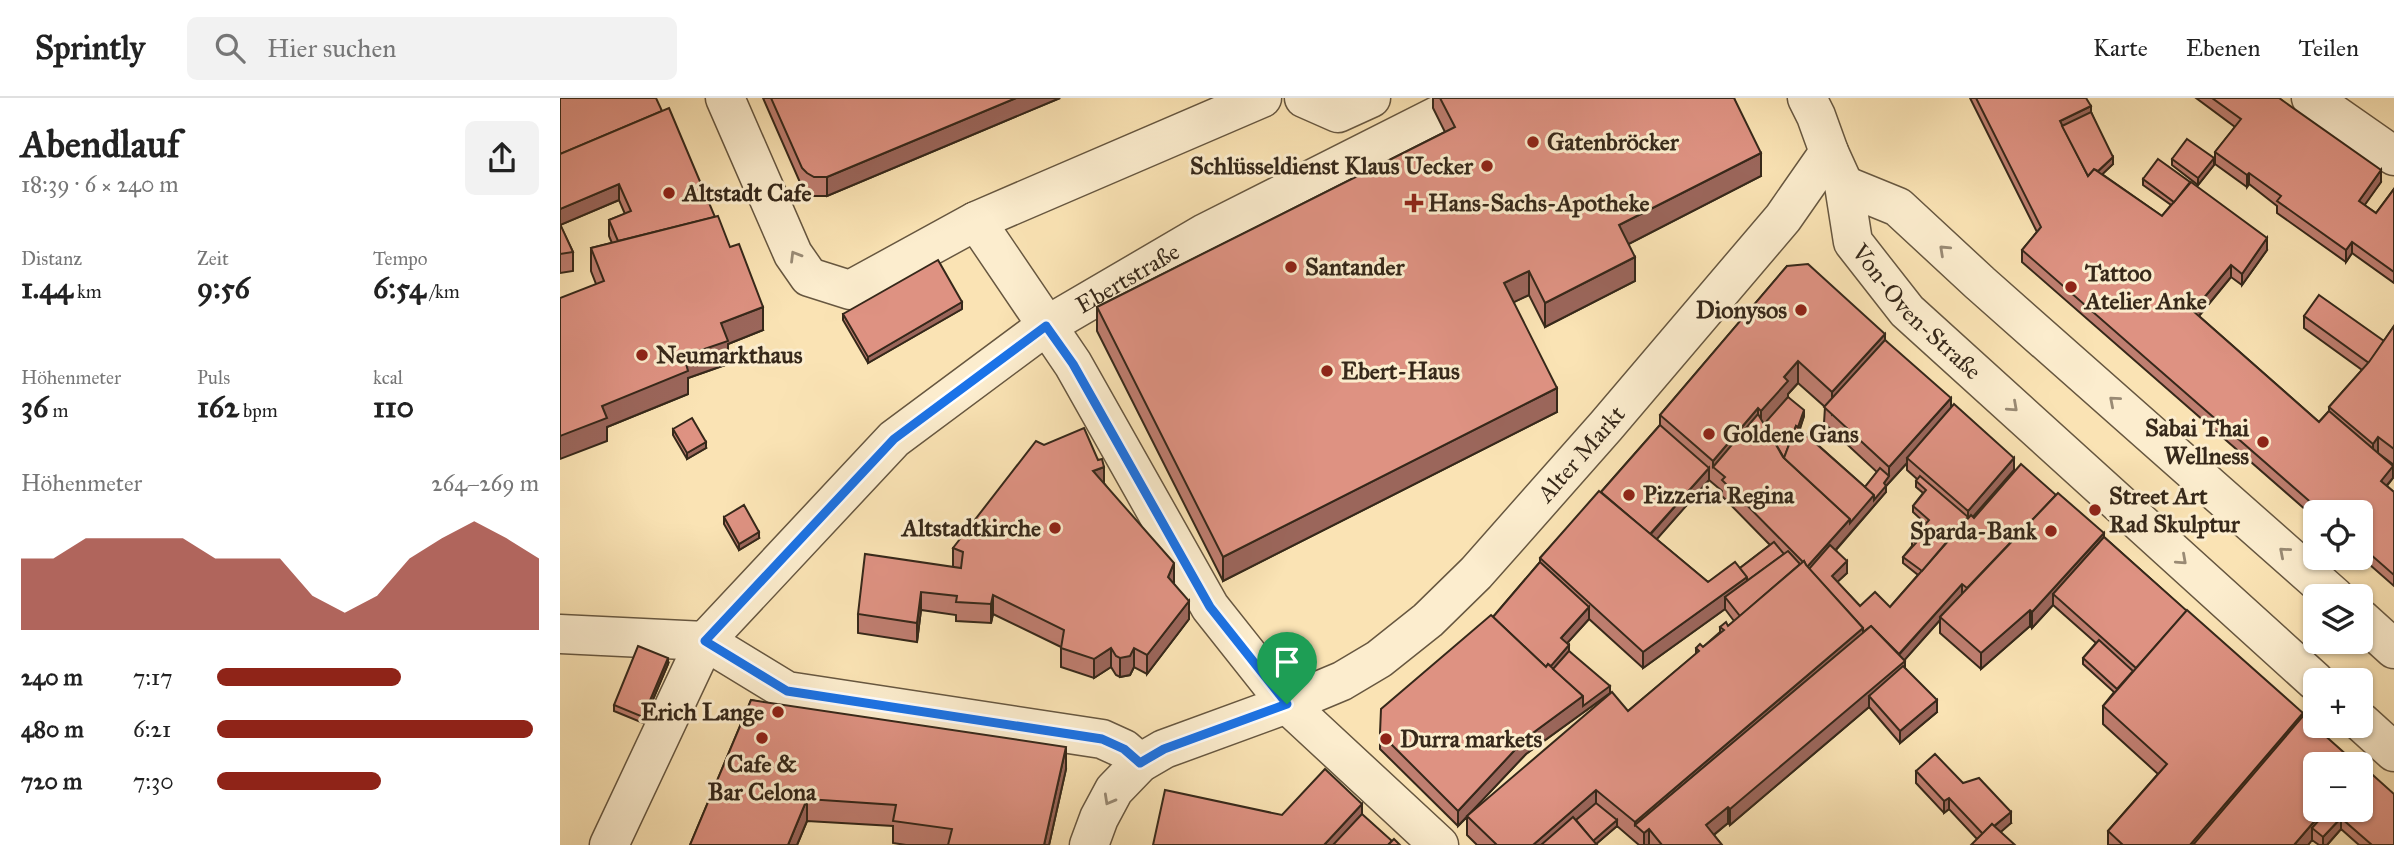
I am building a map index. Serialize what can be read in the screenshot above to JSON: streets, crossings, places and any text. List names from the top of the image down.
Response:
{
  "streets": {
    "street": ["Ebertstraße", "Von-Oven-Straße", "Alter Markt"]
  },
  "crossings": [
    ["Von-Oven-Straße", "Alter Markt"]
  ],
  "places": {
    "other": [
      "Gatenbröcker",
      "Schlüsseldienst Klaus Uecker",
      "Altstadt Cafe",
      "Santander",
      "Tattoo Atelier Anke",
      "Dionysos",
      "Neumarkthaus",
      "Ebert-Haus",
      "Goldene Gans",
      "Sabai Thai Wellness",
      "Pizzeria Regina",
      "Street Art Rad Skulptur",
      "Altstadtkirche",
      "Sparda-Bank",
      "Erich Lange",
      "Cafe & Bar Celona",
      "Durra markets"
    ],
    "health": ["Hans-Sachs-Apotheke"]
  },
  "page": {
    "header": "Sprintly",
    "search": "Hier suchen",
    "nav": ["Karte", "Ebenen", "Teilen"],
    "heading": ["Abendlauf", "18:39 · 6 × 240 m"],
    "stats": [
      ["Distanz", "1.44 km"],
      ["Zeit", "9:56"],
      ["Tempo", "6:54 /km"],
      ["Höhenmeter", "36 m"],
      ["Puls", "162 bpm"],
      ["kcal", "110"]
    ],
    "chart": ["Höhenmeter", "264–269 m"],
    "map_buttons": ["+", "−"],
    "list": [
      {
        "name": "240 m",
        "note": "7:17"
      },
      {
        "name": "480 m",
        "note": "6:21"
      },
      {
        "name": "720 m",
        "note": "7:30"
      }
    ]
  }
}
